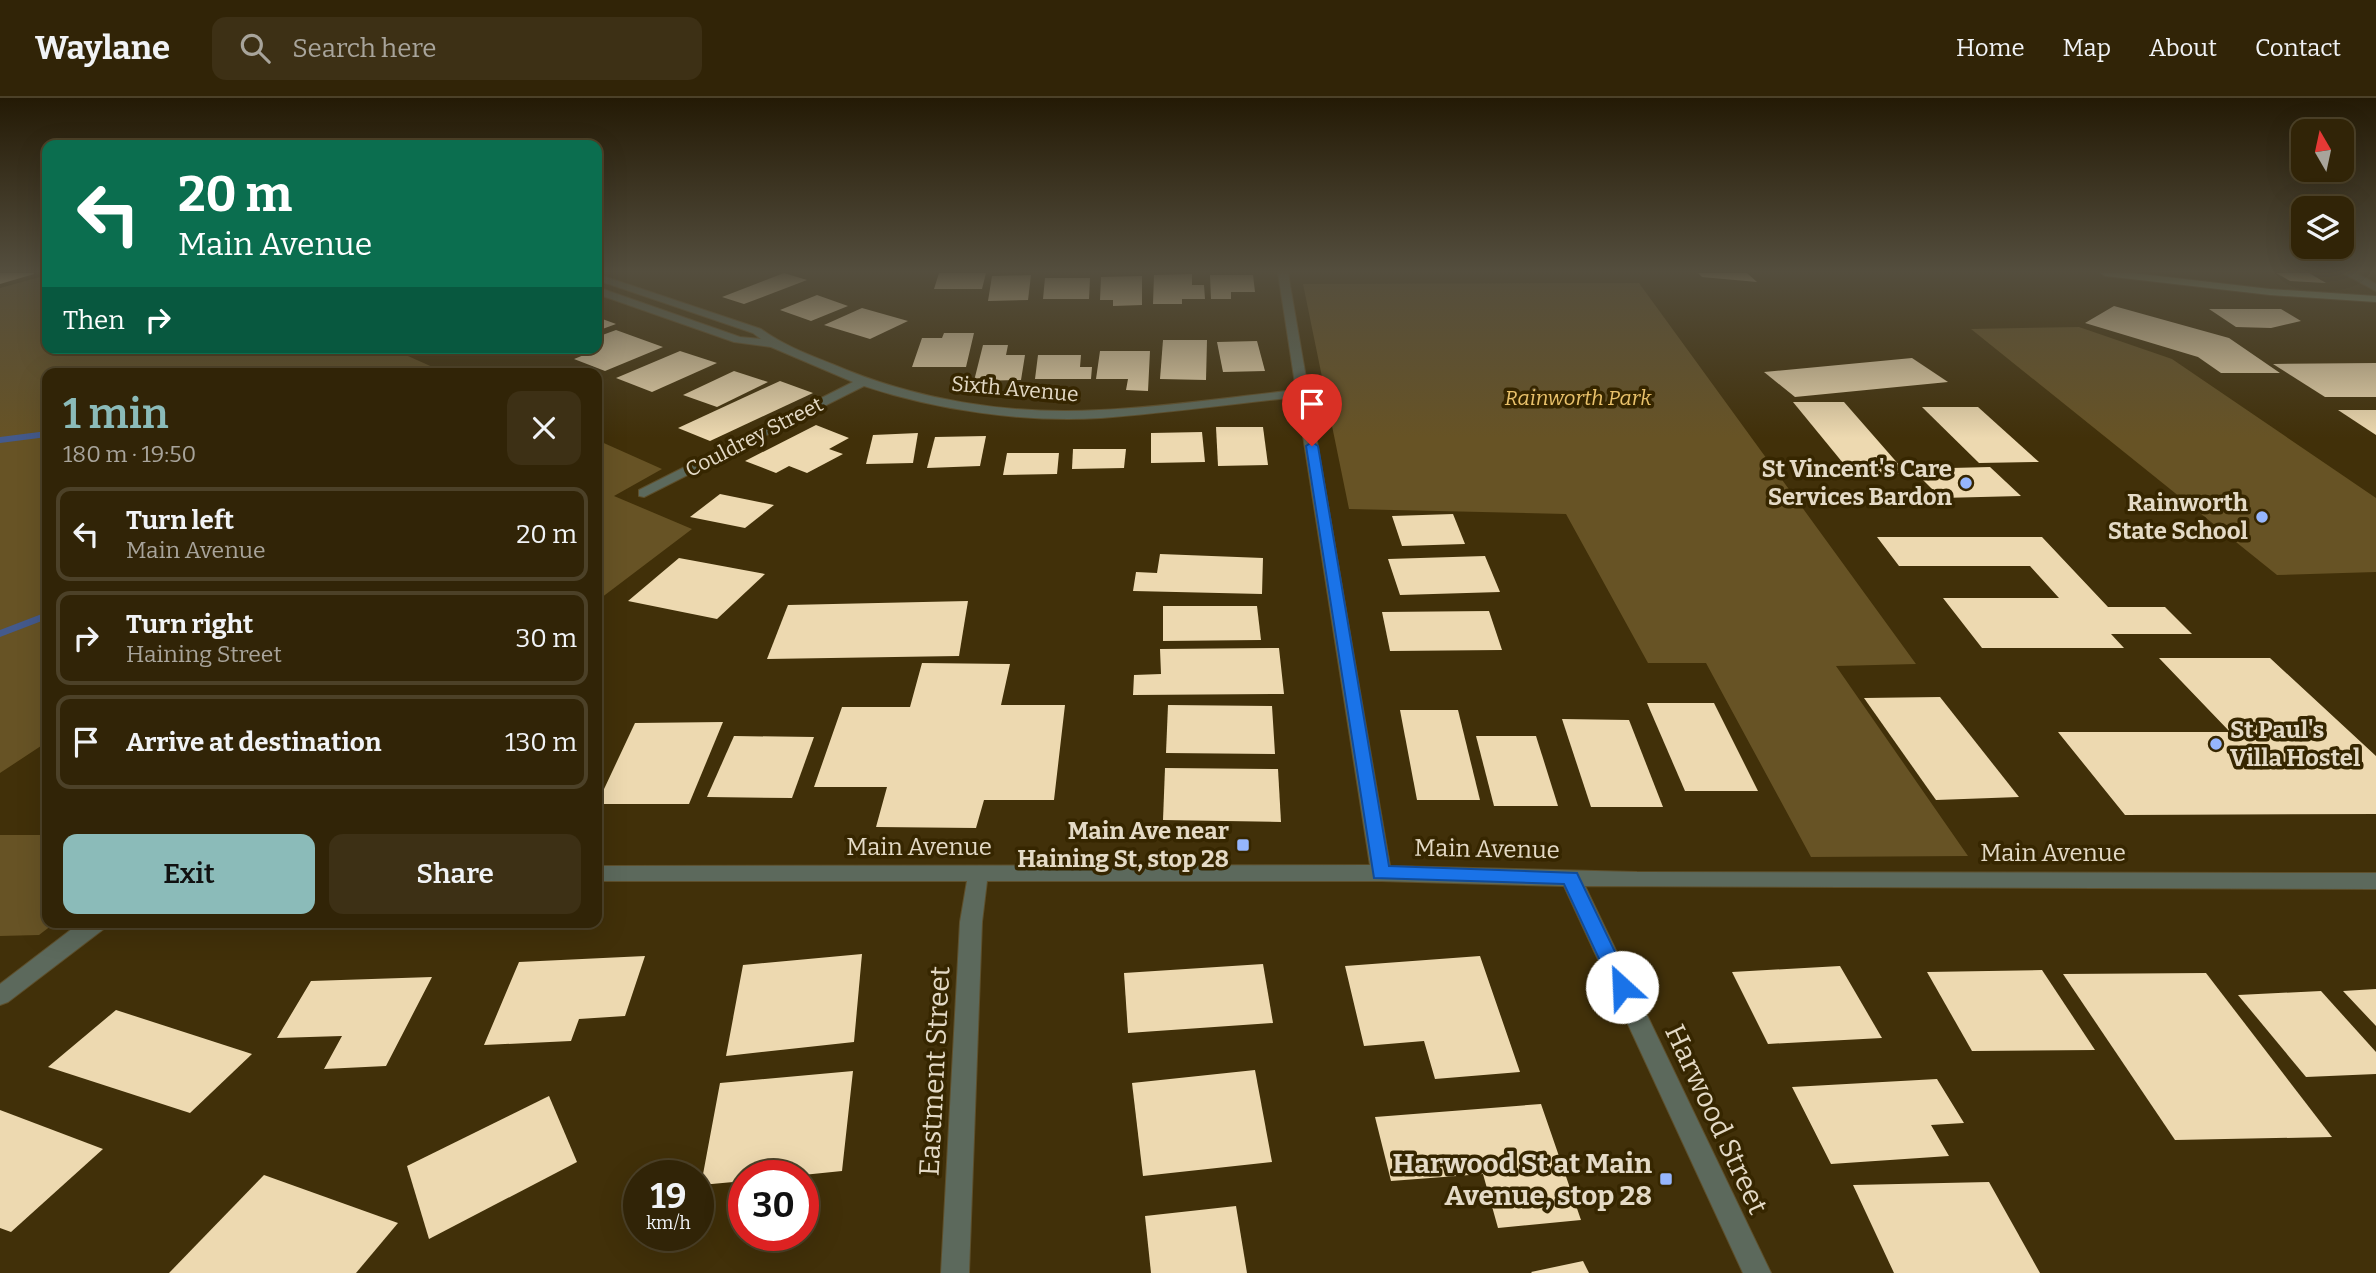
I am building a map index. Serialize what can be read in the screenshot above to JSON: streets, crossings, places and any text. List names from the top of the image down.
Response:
{
  "streets": {
    "street": [
      "Sixth Avenue",
      "Couldrey Street",
      "Main Avenue",
      "Eastment Street",
      "Harwood Street"
    ]
  },
  "crossings": [
    ["Sixth Avenue", "Couldrey Street"],
    ["Main Avenue", "Eastment Street"],
    ["Main Avenue", "Harwood Street"]
  ],
  "parks": ["Rainworth Park"],
  "places": {
    "other": ["St Vincent's Care Services Bardon", "Rainworth State School", "St Paul's Villa Hostel"],
    "transit": ["Main Ave near Haining St, stop 28", "Harwood St at Main Avenue, stop 28"]
  },
  "north": "top",
  "page": {
    "header": "Waylane",
    "search": "Search here",
    "nav": [
      "Home",
      "Map",
      "About",
      "Contact"
    ],
    "turn": ["20 m", "Main Avenue"],
    "then": "Then",
    "heading": ["1 min", "180 m · 19:50"],
    "list": [
      {
        "name": "Turn left",
        "note": "Main Avenue",
        "value": "20 m"
      },
      {
        "name": "Turn right",
        "note": "Haining Street",
        "value": "30 m"
      },
      {
        "name": "Arrive at destination",
        "value": "130 m"
      }
    ],
    "buttons": ["Exit", "Share"],
    "speed": "19 km/h",
    "limit": "30"
  }
}
